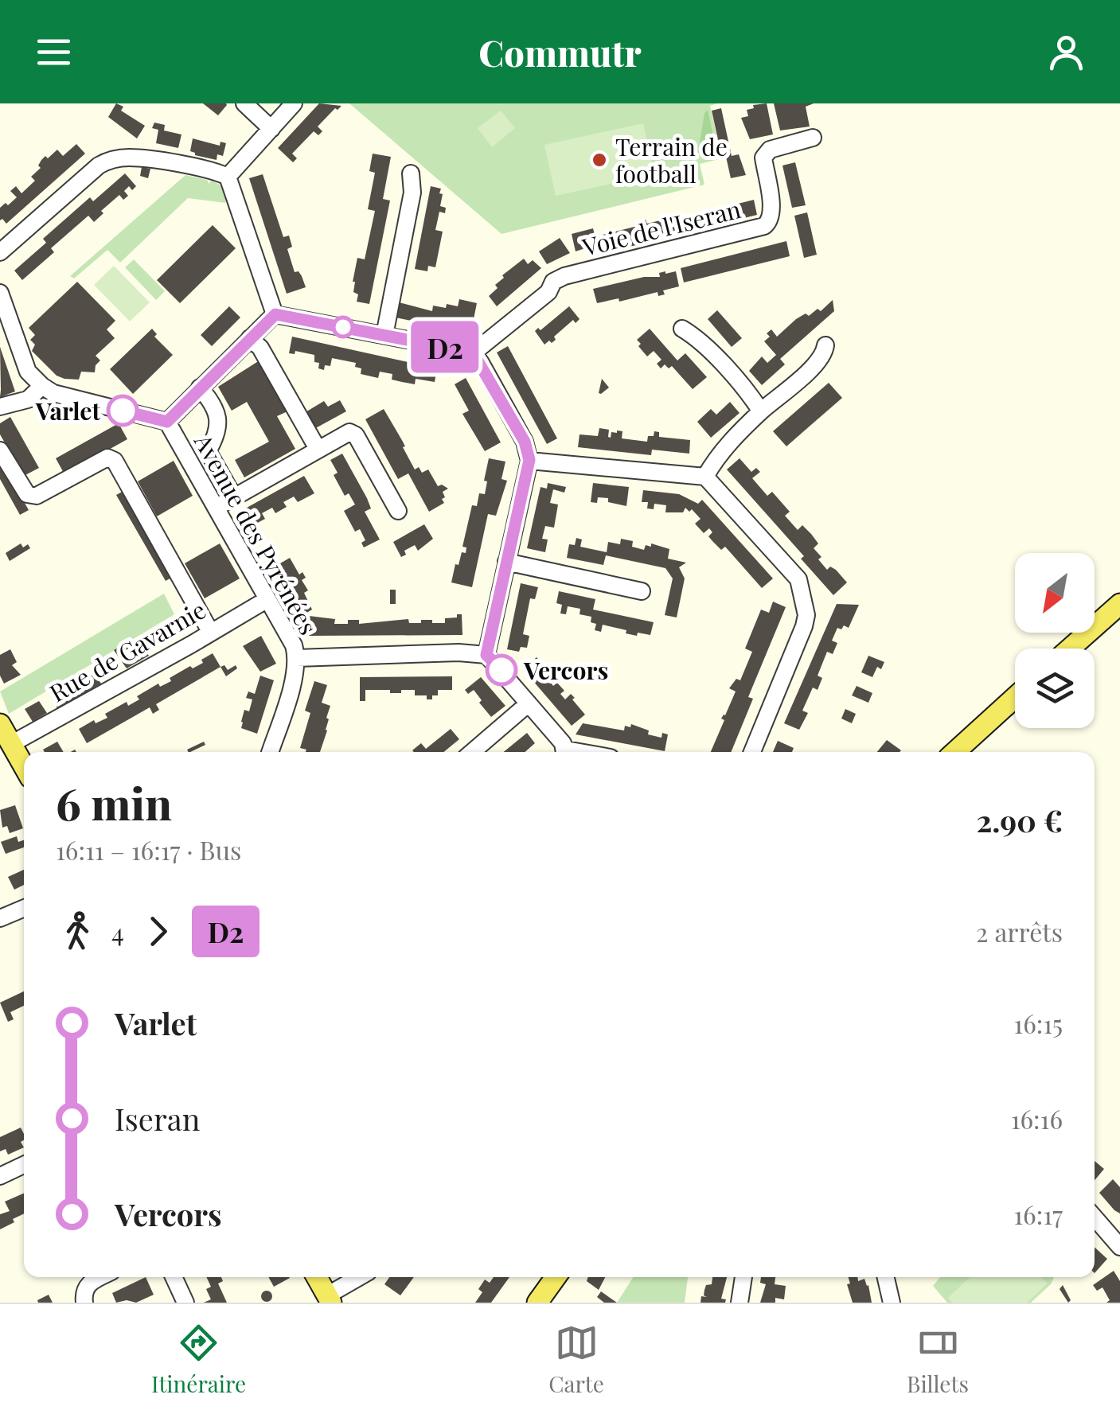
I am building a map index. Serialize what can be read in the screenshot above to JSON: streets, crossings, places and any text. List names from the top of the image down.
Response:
{
  "streets": {
    "street": ["Voie de l'Iseran", "Avenue des Pyrénées", "Rue de Gavarnie"]
  },
  "crossings": [
    ["Avenue des Pyrénées", "Rue de Gavarnie"]
  ],
  "places": ["Terrain de football", "Varlet", "Vercors"],
  "lines": ["bus line D2"],
  "north": "bottom left",
  "page": {
    "header": "Commutr",
    "on_map": "D2",
    "heading": ["6 min", "16:11 – 16:17 · Bus", "2.90 €"],
    "legs": ["4", "D2", "2 arrêts"],
    "list": [
      {
        "name": "Varlet",
        "value": "16:15"
      },
      {
        "name": "Iseran",
        "value": "16:16"
      },
      {
        "name": "Vercors",
        "value": "16:17"
      }
    ],
    "tabs": ["Itinéraire", "Carte", "Billets"]
  }
}
